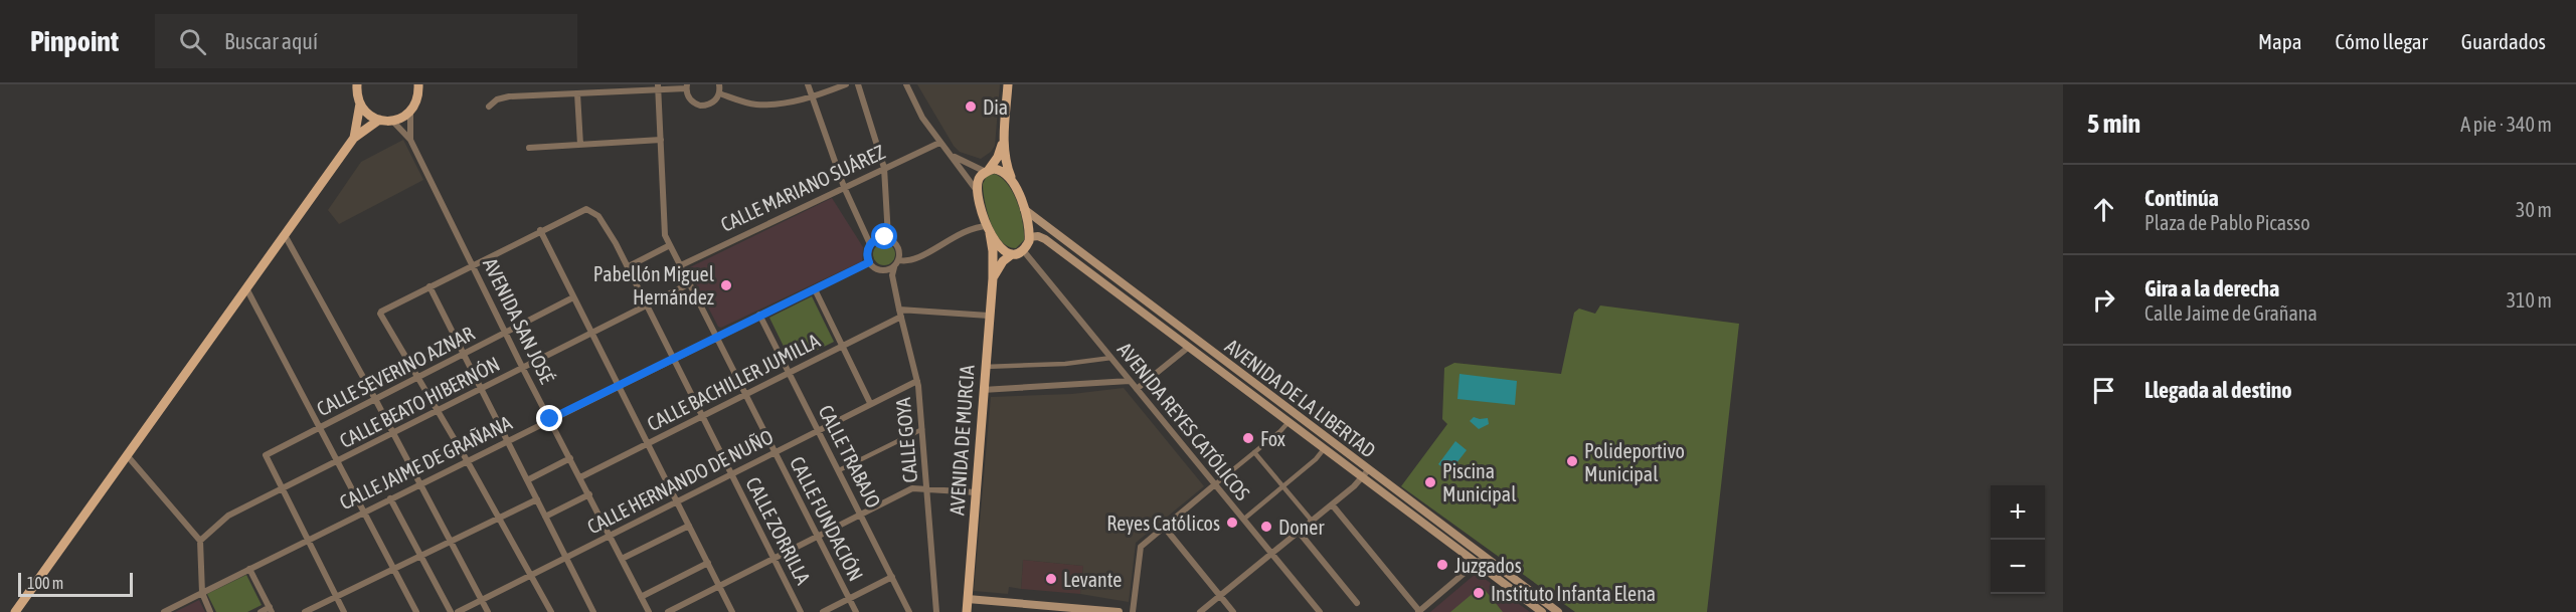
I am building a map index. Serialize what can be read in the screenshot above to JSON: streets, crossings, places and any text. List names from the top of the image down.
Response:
{
  "streets": {
    "main road": ["AVENIDA DE LA LIBERTAD", "AVENIDA DE MURCIA"],
    "street": [
      "CALLE MARIANO SUÁREZ",
      "AVENIDA SAN JOSÉ",
      "CALLE SEVERINO AZNAR",
      "CALLE BACHILLER JUMILLA",
      "CALLE BEATO HIBERNÓN",
      "AVENIDA REYES CATÓLICOS",
      "CALLE GOYA",
      "CALLE TRABAJO",
      "CALLE JAIME DE GRAÑANA",
      "CALLE HERNANDO DE NUÑO",
      "CALLE FUNDACIÓN",
      "CALLE ZORRILLA"
    ]
  },
  "crossings": [
    ["CALLE MARIANO SUÁREZ", "CALLE FUNDACIÓN"],
    ["AVENIDA SAN JOSÉ", "CALLE SEVERINO AZNAR"],
    ["AVENIDA SAN JOSÉ", "CALLE BACHILLER JUMILLA"],
    ["AVENIDA SAN JOSÉ", "CALLE BEATO HIBERNÓN"],
    ["AVENIDA SAN JOSÉ", "CALLE JAIME DE GRAÑANA"],
    ["AVENIDA SAN JOSÉ", "CALLE HERNANDO DE NUÑO"],
    ["CALLE SEVERINO AZNAR", "CALLE BEATO HIBERNÓN"],
    ["CALLE BACHILLER JUMILLA", "CALLE GOYA"],
    ["CALLE BACHILLER JUMILLA", "CALLE TRABAJO"],
    ["CALLE BACHILLER JUMILLA", "CALLE FUNDACIÓN"],
    ["CALLE BACHILLER JUMILLA", "CALLE ZORRILLA"],
    ["CALLE BEATO HIBERNÓN", "CALLE FUNDACIÓN"],
    ["CALLE BEATO HIBERNÓN", "CALLE ZORRILLA"],
    ["CALLE GOYA", "CALLE JAIME DE GRAÑANA"],
    ["CALLE GOYA", "CALLE HERNANDO DE NUÑO"],
    ["CALLE TRABAJO", "CALLE JAIME DE GRAÑANA"],
    ["CALLE TRABAJO", "CALLE HERNANDO DE NUÑO"],
    ["CALLE JAIME DE GRAÑANA", "CALLE FUNDACIÓN"],
    ["CALLE JAIME DE GRAÑANA", "CALLE ZORRILLA"],
    ["CALLE HERNANDO DE NUÑO", "CALLE FUNDACIÓN"],
    ["CALLE HERNANDO DE NUÑO", "CALLE ZORRILLA"]
  ],
  "places": [
    "Dia",
    "Pabellón Miguel Hernández",
    "Fox",
    "Polideportivo Municipal",
    "Piscina Municipal",
    "Reyes Católicos",
    "Doner",
    "Juzgados",
    "Levante",
    "Instituto Infanta Elena"
  ],
  "scale_bar": "100 m",
  "page": {
    "header": "Pinpoint",
    "search": "Buscar aquí",
    "nav": ["Mapa", "Cómo llegar", "Guardados"],
    "heading": ["5 min", "A pie · 340 m"],
    "list": [
      ["Continúa", "Plaza de Pablo Picasso", "30 m"],
      ["Gira a la derecha", "Calle Jaime de Grañana", "310 m"],
      "Llegada al destino"
    ],
    "map_buttons": ["+", "−"],
    "scale": "100 m"
  }
}
